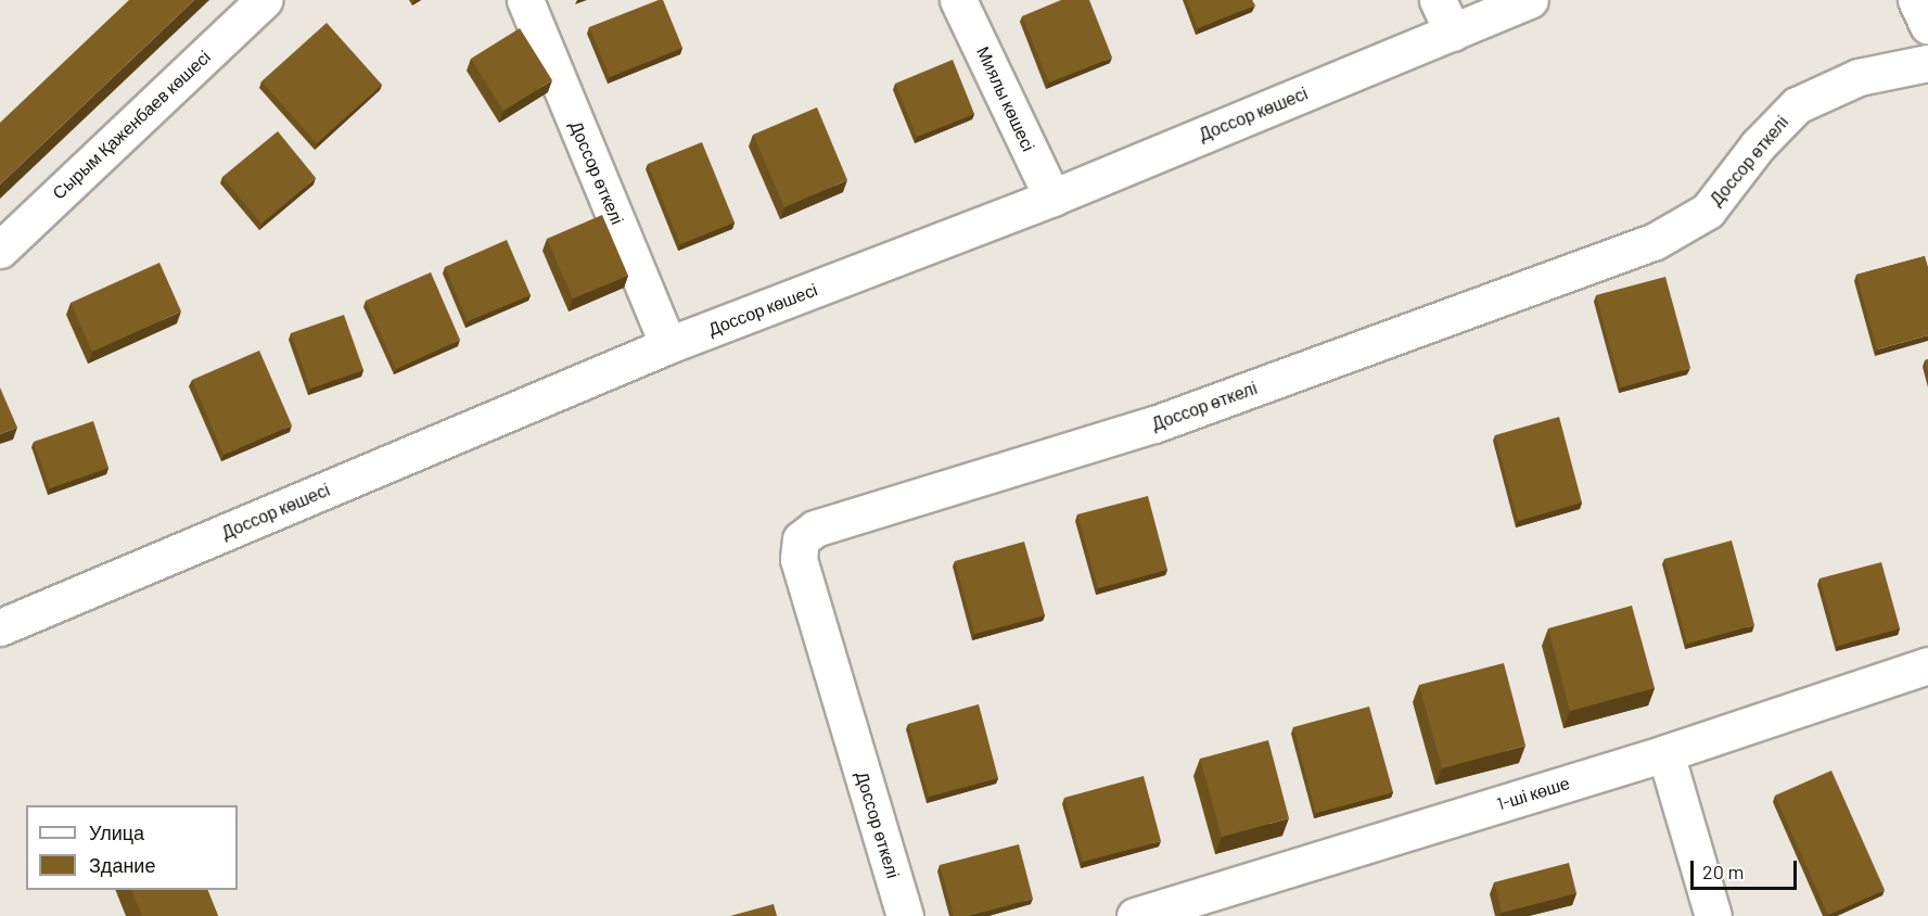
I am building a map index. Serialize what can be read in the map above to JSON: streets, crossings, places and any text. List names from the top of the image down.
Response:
{
  "streets": {
    "street": [
      "Миялы көшесі",
      "Доссор көшесі",
      "Сырым Қаженбаев көшесі",
      "Доссор өткелі",
      "1-ші көше"
    ]
  },
  "crossings": [
    ["Миялы көшесі", "Доссор көшесі"],
    ["Доссор көшесі", "Доссор өткелі"]
  ],
  "legend": ["Улица", "Здание"],
  "scale_bar": "20 m"
}
